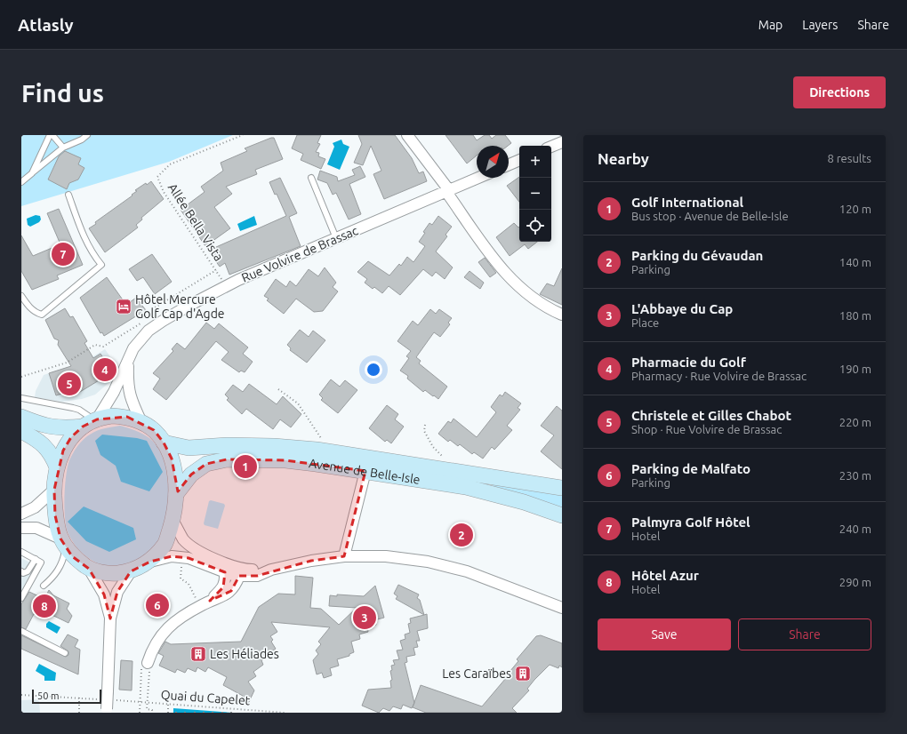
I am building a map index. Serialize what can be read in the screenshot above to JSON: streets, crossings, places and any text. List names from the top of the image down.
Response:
{
  "streets": {
    "street": ["Rue Volvire de Brassac", "Avenue de Belle-Isle"],
    "path": ["Allée Bella Vista", "Quai du Capelet"]
  },
  "crossings": [
    ["Allée Bella Vista", "Rue Volvire de Brassac"]
  ],
  "places": {
    "hotel": ["Hôtel Mercure Golf Cap d'Agde"],
    "building": ["Les Héliades", "Les Caraïbes"]
  },
  "scale_bar": "50 m",
  "north": "top right",
  "page": {
    "header": "Atlasly",
    "nav": ["Map", "Layers", "Share"],
    "buttons": [
      "Directions",
      ["Save", "Share"]
    ],
    "title": "Find us",
    "heading": ["Nearby", "8 results"],
    "map_buttons": ["+", "−"],
    "list": [
      {
        "mark": "1",
        "name": "Golf International",
        "note": "Bus stop · Avenue de Belle-Isle",
        "value": "120 m"
      },
      {
        "mark": "2",
        "name": "Parking du Gévaudan",
        "note": "Parking",
        "value": "140 m"
      },
      {
        "mark": "3",
        "name": "L'Abbaye du Cap",
        "note": "Place",
        "value": "180 m"
      },
      {
        "mark": "4",
        "name": "Pharmacie du Golf",
        "note": "Pharmacy · Rue Volvire de Brassac",
        "value": "190 m"
      },
      {
        "mark": "5",
        "name": "Christele et Gilles Chabot",
        "note": "Shop · Rue Volvire de Brassac",
        "value": "220 m"
      },
      {
        "mark": "6",
        "name": "Parking de Malfato",
        "note": "Parking",
        "value": "230 m"
      },
      {
        "mark": "7",
        "name": "Palmyra Golf Hôtel",
        "note": "Hotel",
        "value": "240 m"
      },
      {
        "mark": "8",
        "name": "Hôtel Azur",
        "note": "Hotel",
        "value": "290 m"
      }
    ],
    "pins": [
      "7",
      "4",
      "5",
      "1",
      "2",
      "6",
      "8",
      "3"
    ],
    "scale": "50 m"
  }
}
